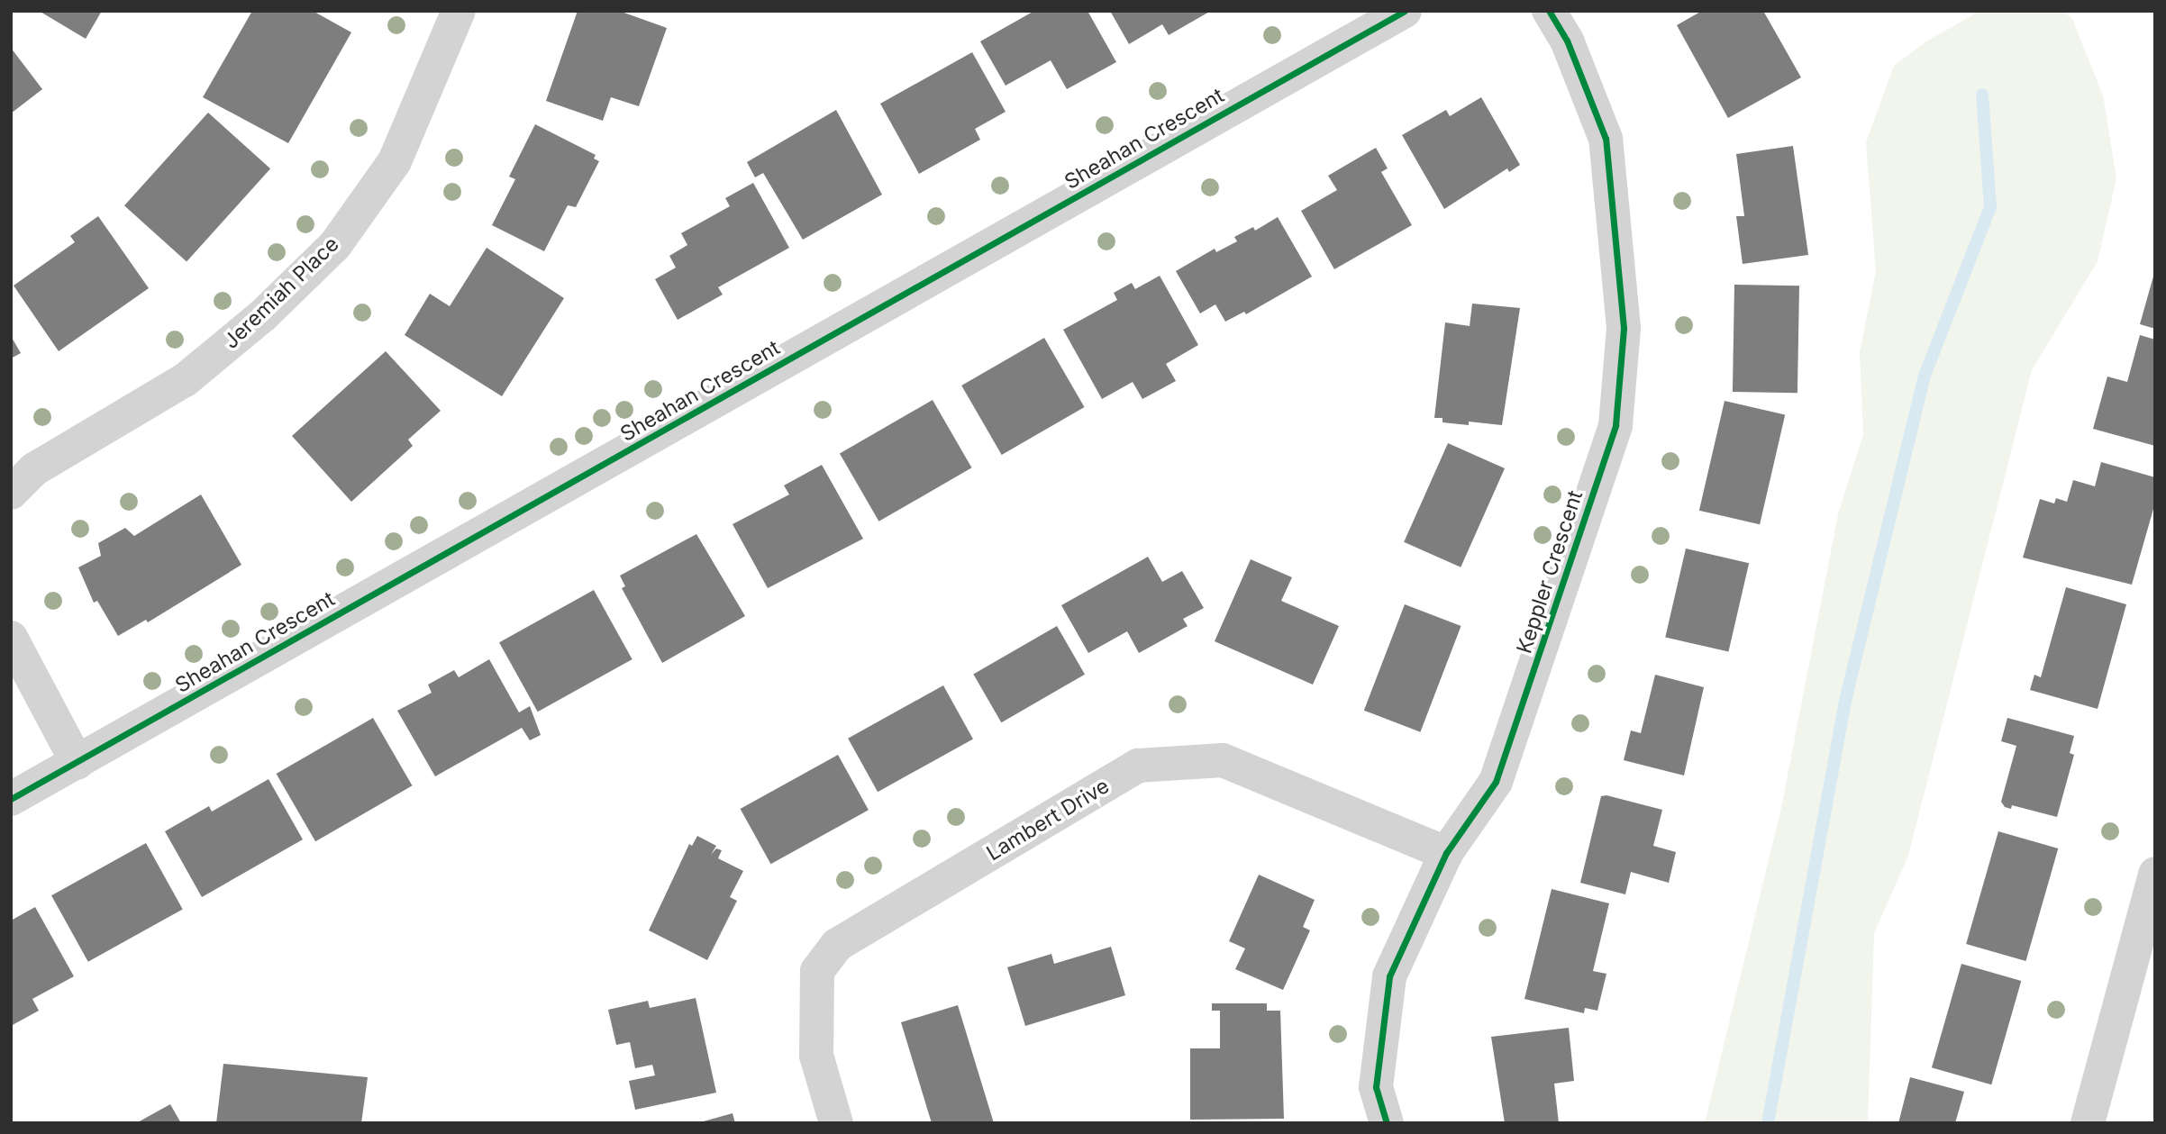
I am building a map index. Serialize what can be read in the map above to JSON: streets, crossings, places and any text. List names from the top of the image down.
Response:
{
  "streets": {
    "street": [
      "Sheahan Crescent",
      "Jeremiah Place",
      "Keppler Crescent",
      "Lambert Drive"
    ]
  },
  "crossings": [
    ["Keppler Crescent", "Lambert Drive"]
  ]
}
